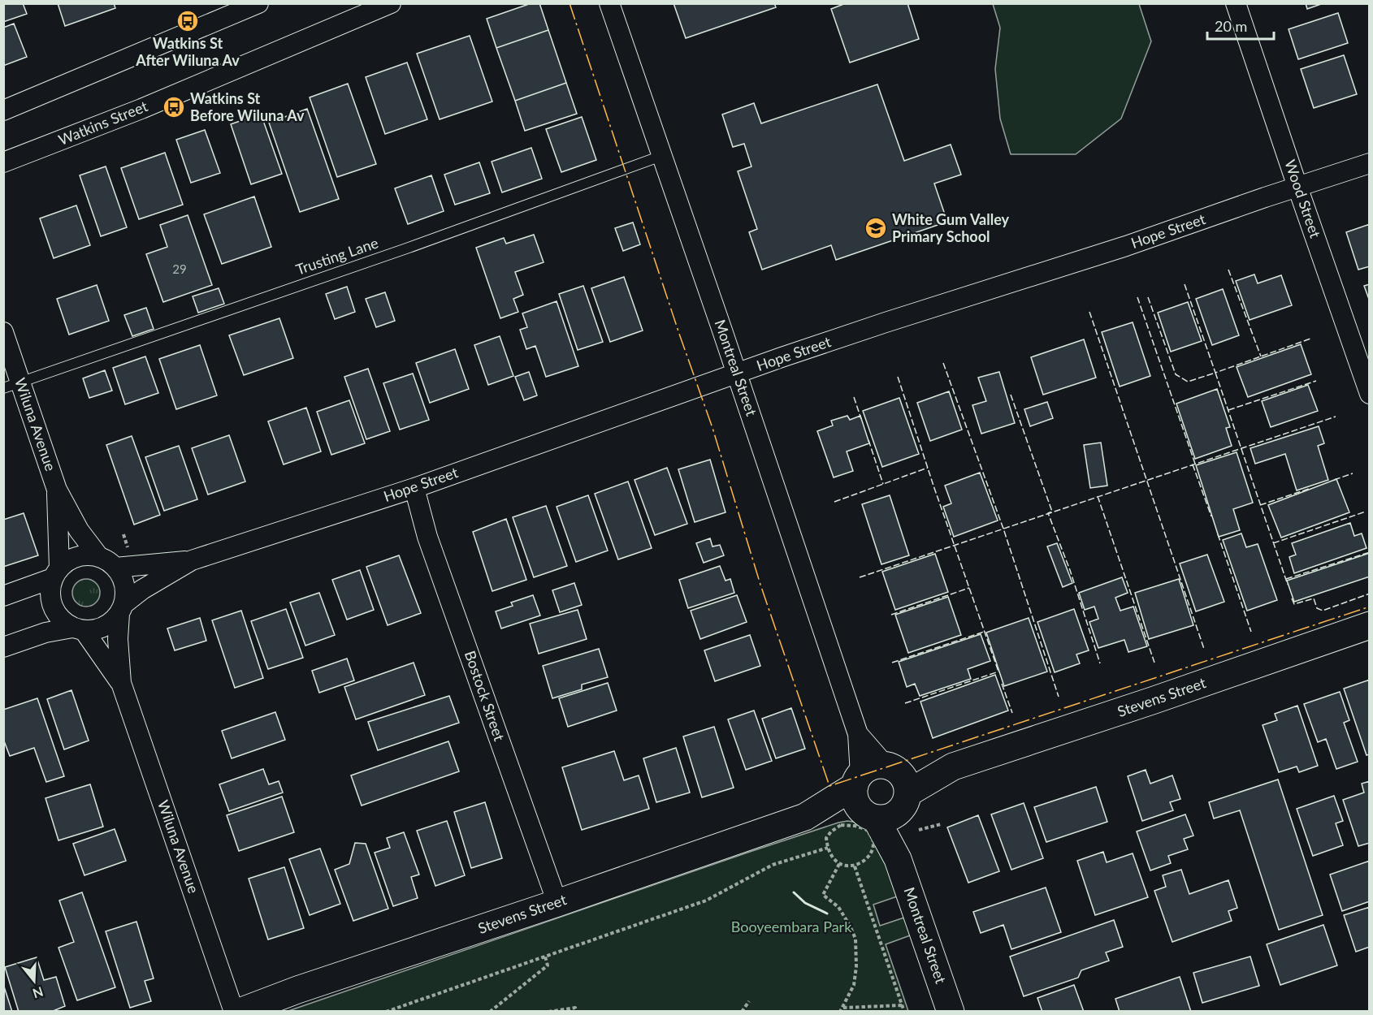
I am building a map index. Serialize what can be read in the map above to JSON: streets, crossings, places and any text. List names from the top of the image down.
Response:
{
  "streets": {
    "street": [
      "Watkins Street",
      "Wood Street",
      "Hope Street",
      "Montreal Street",
      "Wiluna Avenue",
      "Bostock Street",
      "Stevens Street"
    ],
    "lane": ["Trusting Lane"]
  },
  "crossings": [
    ["Wood Street", "Hope Street"],
    ["Hope Street", "Montreal Street"],
    ["Hope Street", "Wiluna Avenue"],
    ["Hope Street", "Bostock Street"],
    ["Trusting Lane", "Montreal Street"],
    ["Trusting Lane", "Wiluna Avenue"],
    ["Montreal Street", "Stevens Street"],
    ["Bostock Street", "Stevens Street"]
  ],
  "parks": ["Booyeembara Park"],
  "places": {
    "bus stop": ["Watkins St After Wiluna Av", "Watkins St Before Wiluna Av"],
    "school or university": ["White Gum Valley Primary School"]
  },
  "house_numbers": ["29"],
  "scale_bar": "20 m",
  "north": "bottom"
}
